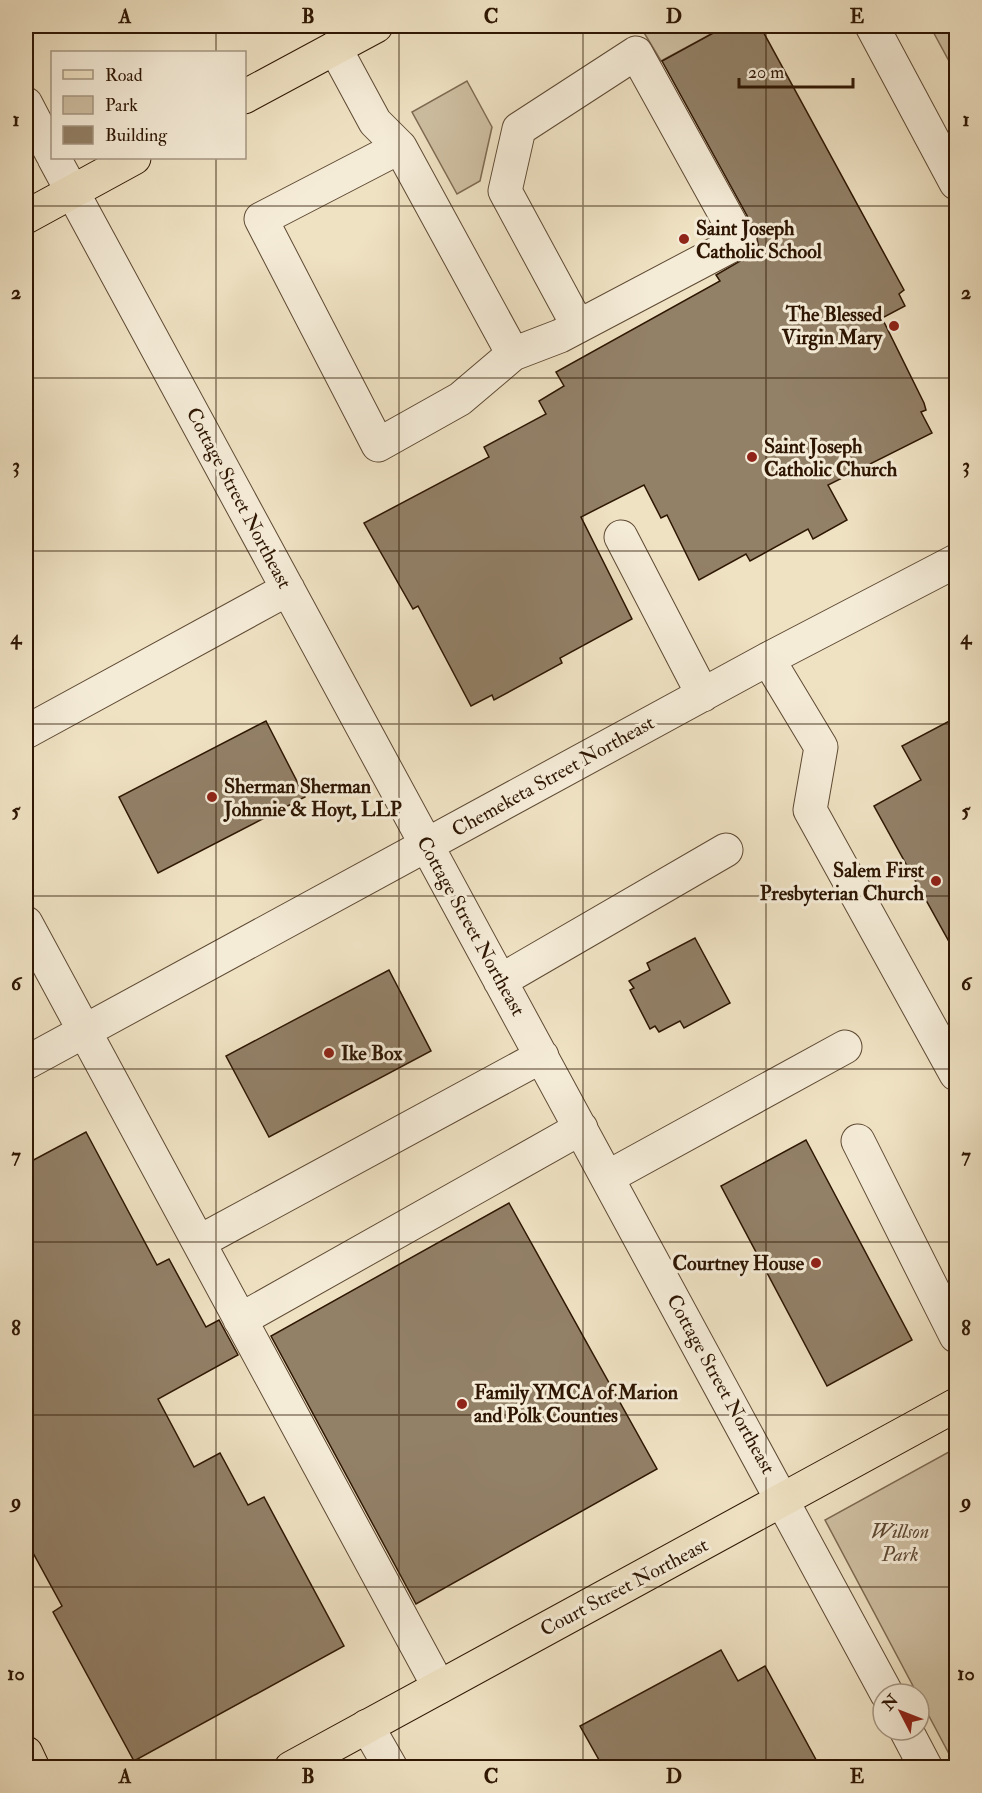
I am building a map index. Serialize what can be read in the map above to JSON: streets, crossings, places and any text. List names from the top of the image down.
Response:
{
  "streets": {
    "main road": ["Court Street Northeast"],
    "street": ["Cottage Street Northeast", "Chemeketa Street Northeast"]
  },
  "crossings": [
    ["Cottage Street Northeast", "Chemeketa Street Northeast"],
    ["Cottage Street Northeast", "Court Street Northeast"]
  ],
  "parks": ["Willson Park"],
  "places": [
    "Saint Joseph Catholic School",
    "The Blessed Virgin Mary",
    "Saint Joseph Catholic Church",
    "Sherman Sherman Johnnie & Hoyt, LLP",
    "Salem First Presbyterian Church",
    "Ike Box",
    "Courtney House",
    "Family YMCA of Marion and Polk Counties"
  ],
  "legend": ["Road", "Park", "Building"],
  "scale_bar": "20 m",
  "north": "top left",
  "grid": {
    "columns": [
      "A",
      "B",
      "C",
      "D",
      "E"
    ],
    "rows": [
      "1",
      "2",
      "3",
      "4",
      "5",
      "6",
      "7",
      "8",
      "9",
      "10"
    ]
  }
}
